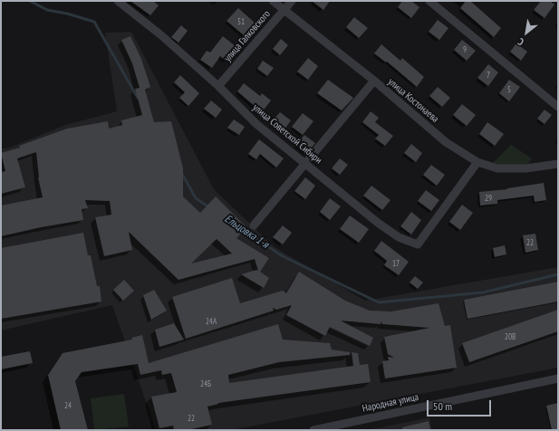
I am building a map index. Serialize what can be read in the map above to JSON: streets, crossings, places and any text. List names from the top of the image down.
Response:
{
  "streets": {
    "street": [
      "улица Галковского",
      "улица Костонаева",
      "улица Советской Сибири",
      "Народная улица"
    ]
  },
  "crossings": [
    ["улица Галковского", "улица Костонаева"],
    ["улица Галковского", "улица Советской Сибири"],
    ["улица Костонаева", "улица Советской Сибири"]
  ],
  "water": ["Ельцовка 1-я"],
  "house_numbers": [
    "51",
    "9",
    "7",
    "5",
    "29",
    "22",
    "17",
    "24А",
    "20В",
    "24Б",
    "24",
    "22"
  ],
  "scale_bar": "50 m",
  "north": "bottom left"
}
